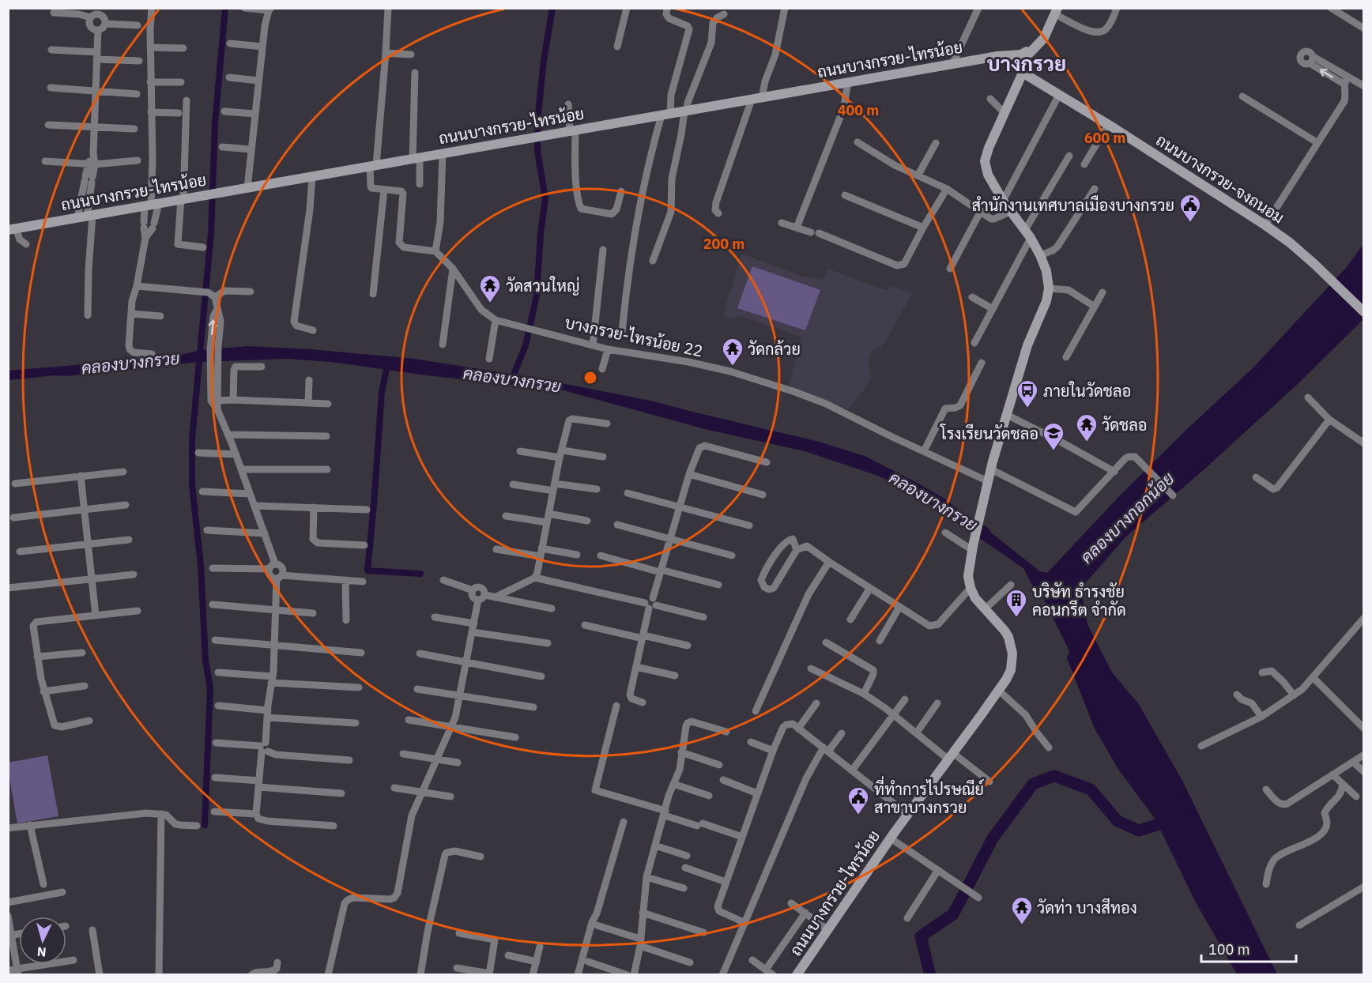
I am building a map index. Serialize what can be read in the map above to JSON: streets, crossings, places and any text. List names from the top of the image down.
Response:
{
  "streets": {
    "main road": ["ถนนบางกรวย-ไทรน้อย", "ถนนบางกรวย-จงถนอม"],
    "street": ["บางกรวย-ไทรน้อย 22"]
  },
  "crossings": [
    ["ถนนบางกรวย-ไทรน้อย", "ถนนบางกรวย-จงถนอม"]
  ],
  "districts": ["บางกรวย"],
  "water": ["คลองบางกรวย", "คลองบางกอกน้อย"],
  "places": {
    "public building": ["สำนักงานเทศบาลเมืองบางกรวย", "ที่ทำการไปรษณีย์ สาขาบางกรวย"],
    "temple": [
      "วัดสวนใหญ่",
      "วัดกล้วย",
      "วัดชลอ",
      "วัดท่า บางสีทอง"
    ],
    "bus stop": ["ภายในวัดชลอ"],
    "school or university": ["โรงเรียนวัดชลอ"],
    "building": ["บริษัท ธำรงชัย คอนกรีต จำกัด"]
  },
  "scale_bar": "100 m",
  "north": "bottom",
  "rings": ["400 m", "600 m", "200 m"]
}
